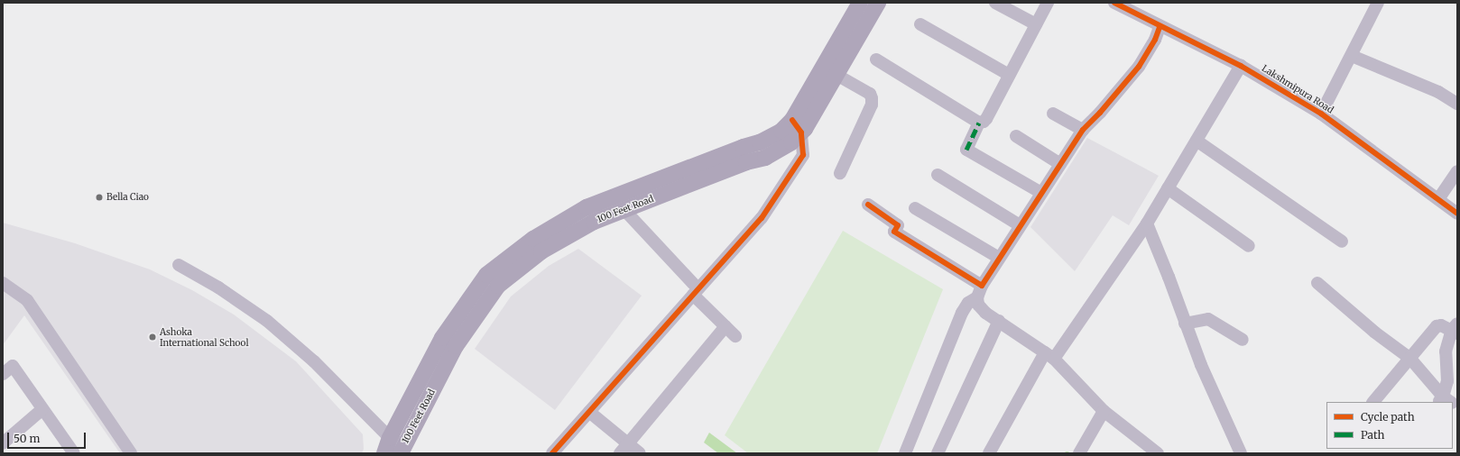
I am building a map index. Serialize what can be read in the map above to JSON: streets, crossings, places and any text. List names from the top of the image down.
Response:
{
  "streets": {
    "main road": ["100 Feet Road"],
    "street": ["Lakshmipura Road"]
  },
  "places": ["Bella Ciao", "Ashoka International School"],
  "legend": ["Cycle path", "Path"],
  "scale_bar": "50 m"
}
